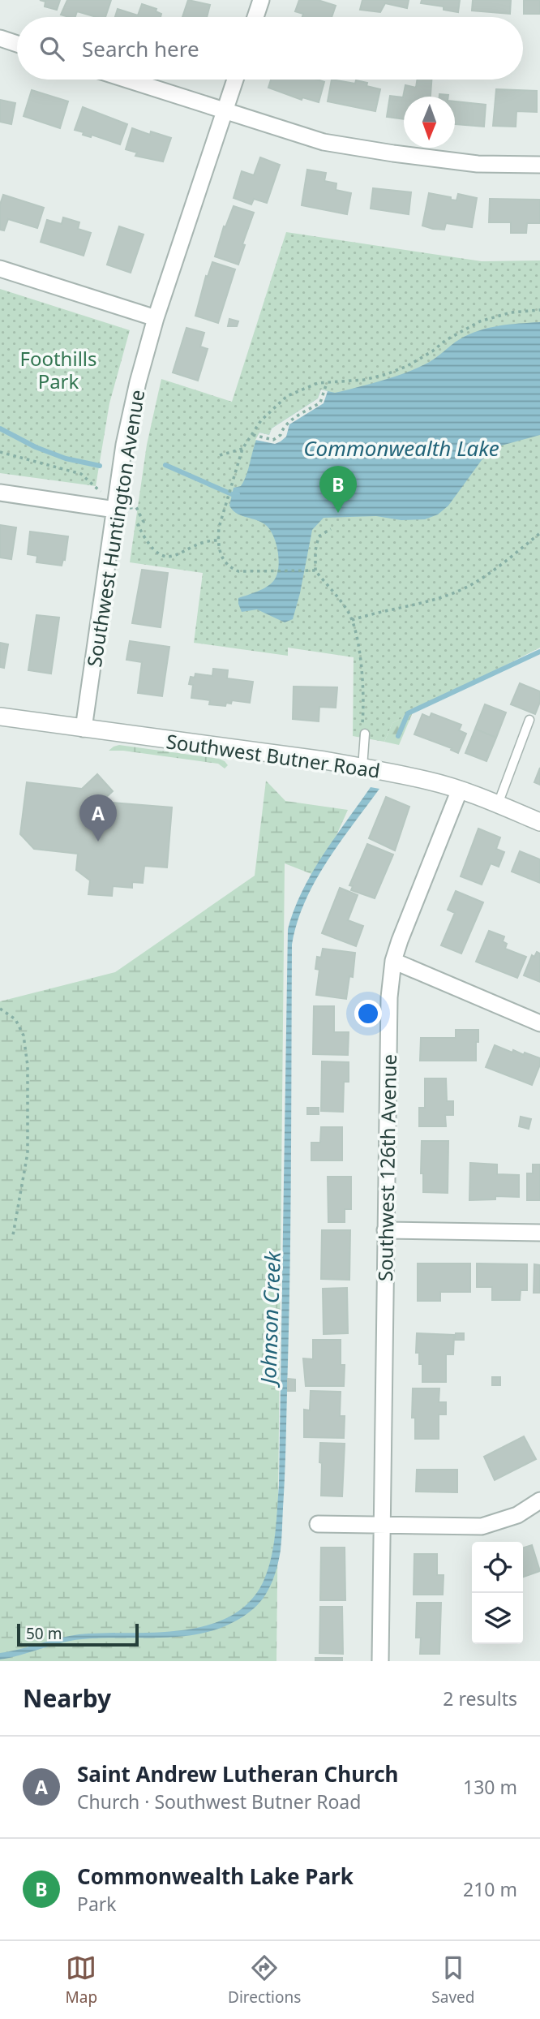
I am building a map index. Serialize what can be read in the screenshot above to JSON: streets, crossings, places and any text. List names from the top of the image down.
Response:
{
  "streets": {
    "street": ["Southwest Huntington Avenue", "Southwest Butner Road", "Southwest 126th Avenue"]
  },
  "crossings": [
    ["Southwest Huntington Avenue", "Southwest Butner Road"],
    ["Southwest Butner Road", "Southwest 126th Avenue"]
  ],
  "water": ["Commonwealth Lake", "Johnson Creek"],
  "parks": ["Foothills Park"],
  "scale_bar": "50 m",
  "north": "bottom",
  "page": {
    "search": "Search here",
    "pins": ["B", "A"],
    "scale": "50 m",
    "heading": ["Nearby", "2 results"],
    "list": [
      {
        "mark": "A",
        "name": "Saint Andrew Lutheran Church",
        "note": "Church · Southwest Butner Road",
        "value": "130 m"
      },
      {
        "mark": "B",
        "name": "Commonwealth Lake Park",
        "note": "Park",
        "value": "210 m"
      }
    ],
    "nav": ["Map", "Directions", "Saved"]
  }
}
